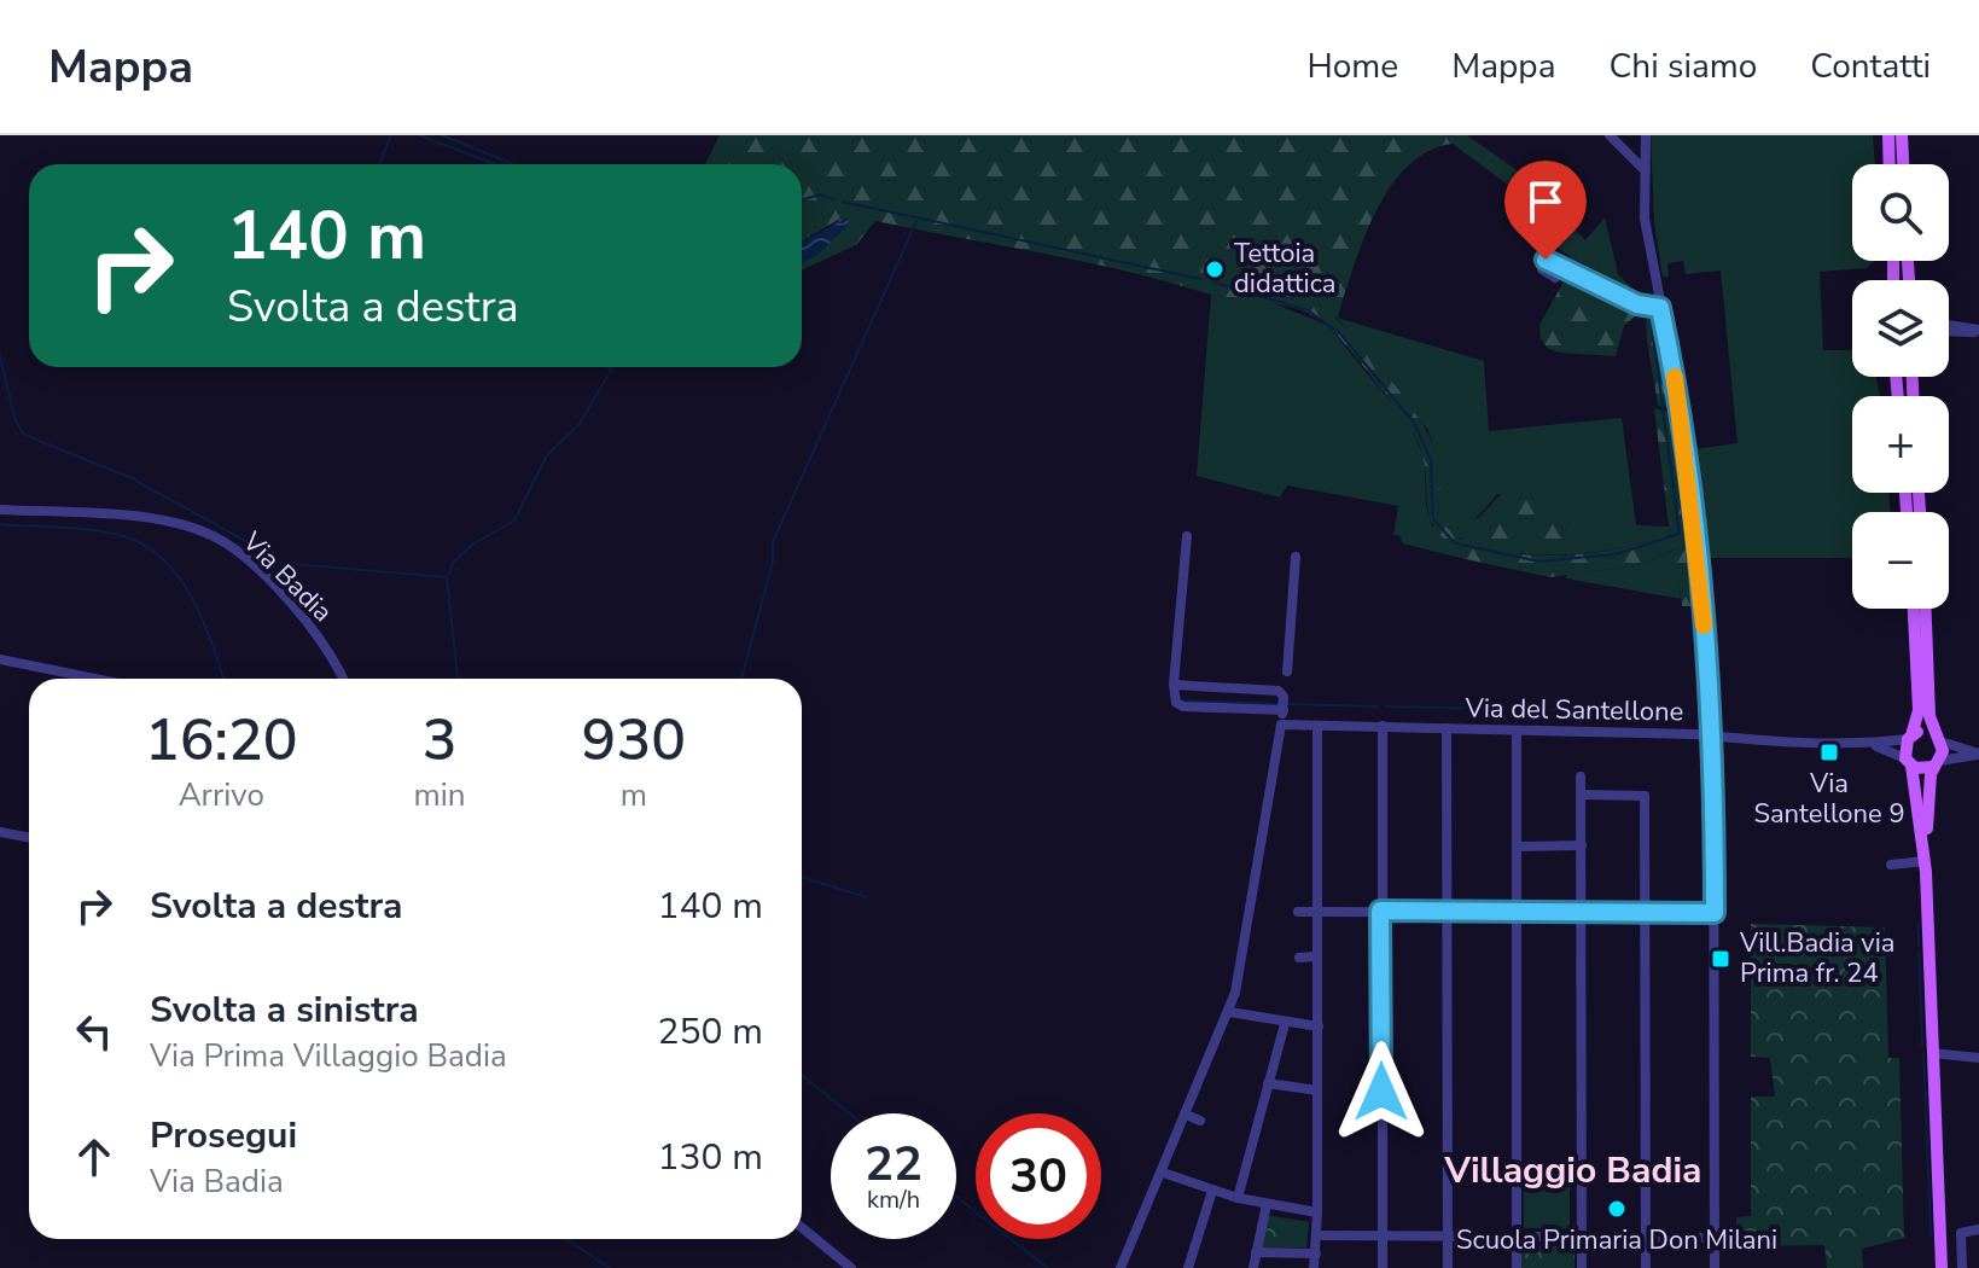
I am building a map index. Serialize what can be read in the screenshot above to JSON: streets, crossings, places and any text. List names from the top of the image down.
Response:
{
  "streets": {
    "street": ["Via Badia", "Via del Santellone"]
  },
  "districts": ["Villaggio Badia"],
  "places": {
    "other": ["Tettoia didattica", "Scuola Primaria Don Milani"],
    "transit": ["Via Santellone 9", "Vill.Badia via Prima fr. 24"]
  },
  "page": {
    "header": "Mappa",
    "nav": [
      "Home",
      "Mappa",
      "Chi siamo",
      "Contatti"
    ],
    "map_buttons": ["+", "−"],
    "turn": ["140 m", "Svolta a destra"],
    "eta": [
      "16:20",
      "Arrivo",
      "3",
      "min",
      "930",
      "m"
    ],
    "list": [
      {
        "name": "Svolta a destra",
        "value": "140 m"
      },
      {
        "name": "Svolta a sinistra",
        "note": "Via Prima Villaggio Badia",
        "value": "250 m"
      },
      {
        "name": "Prosegui",
        "note": "Via Badia",
        "value": "130 m"
      }
    ],
    "speed": "22 km/h",
    "limit": "30"
  }
}
